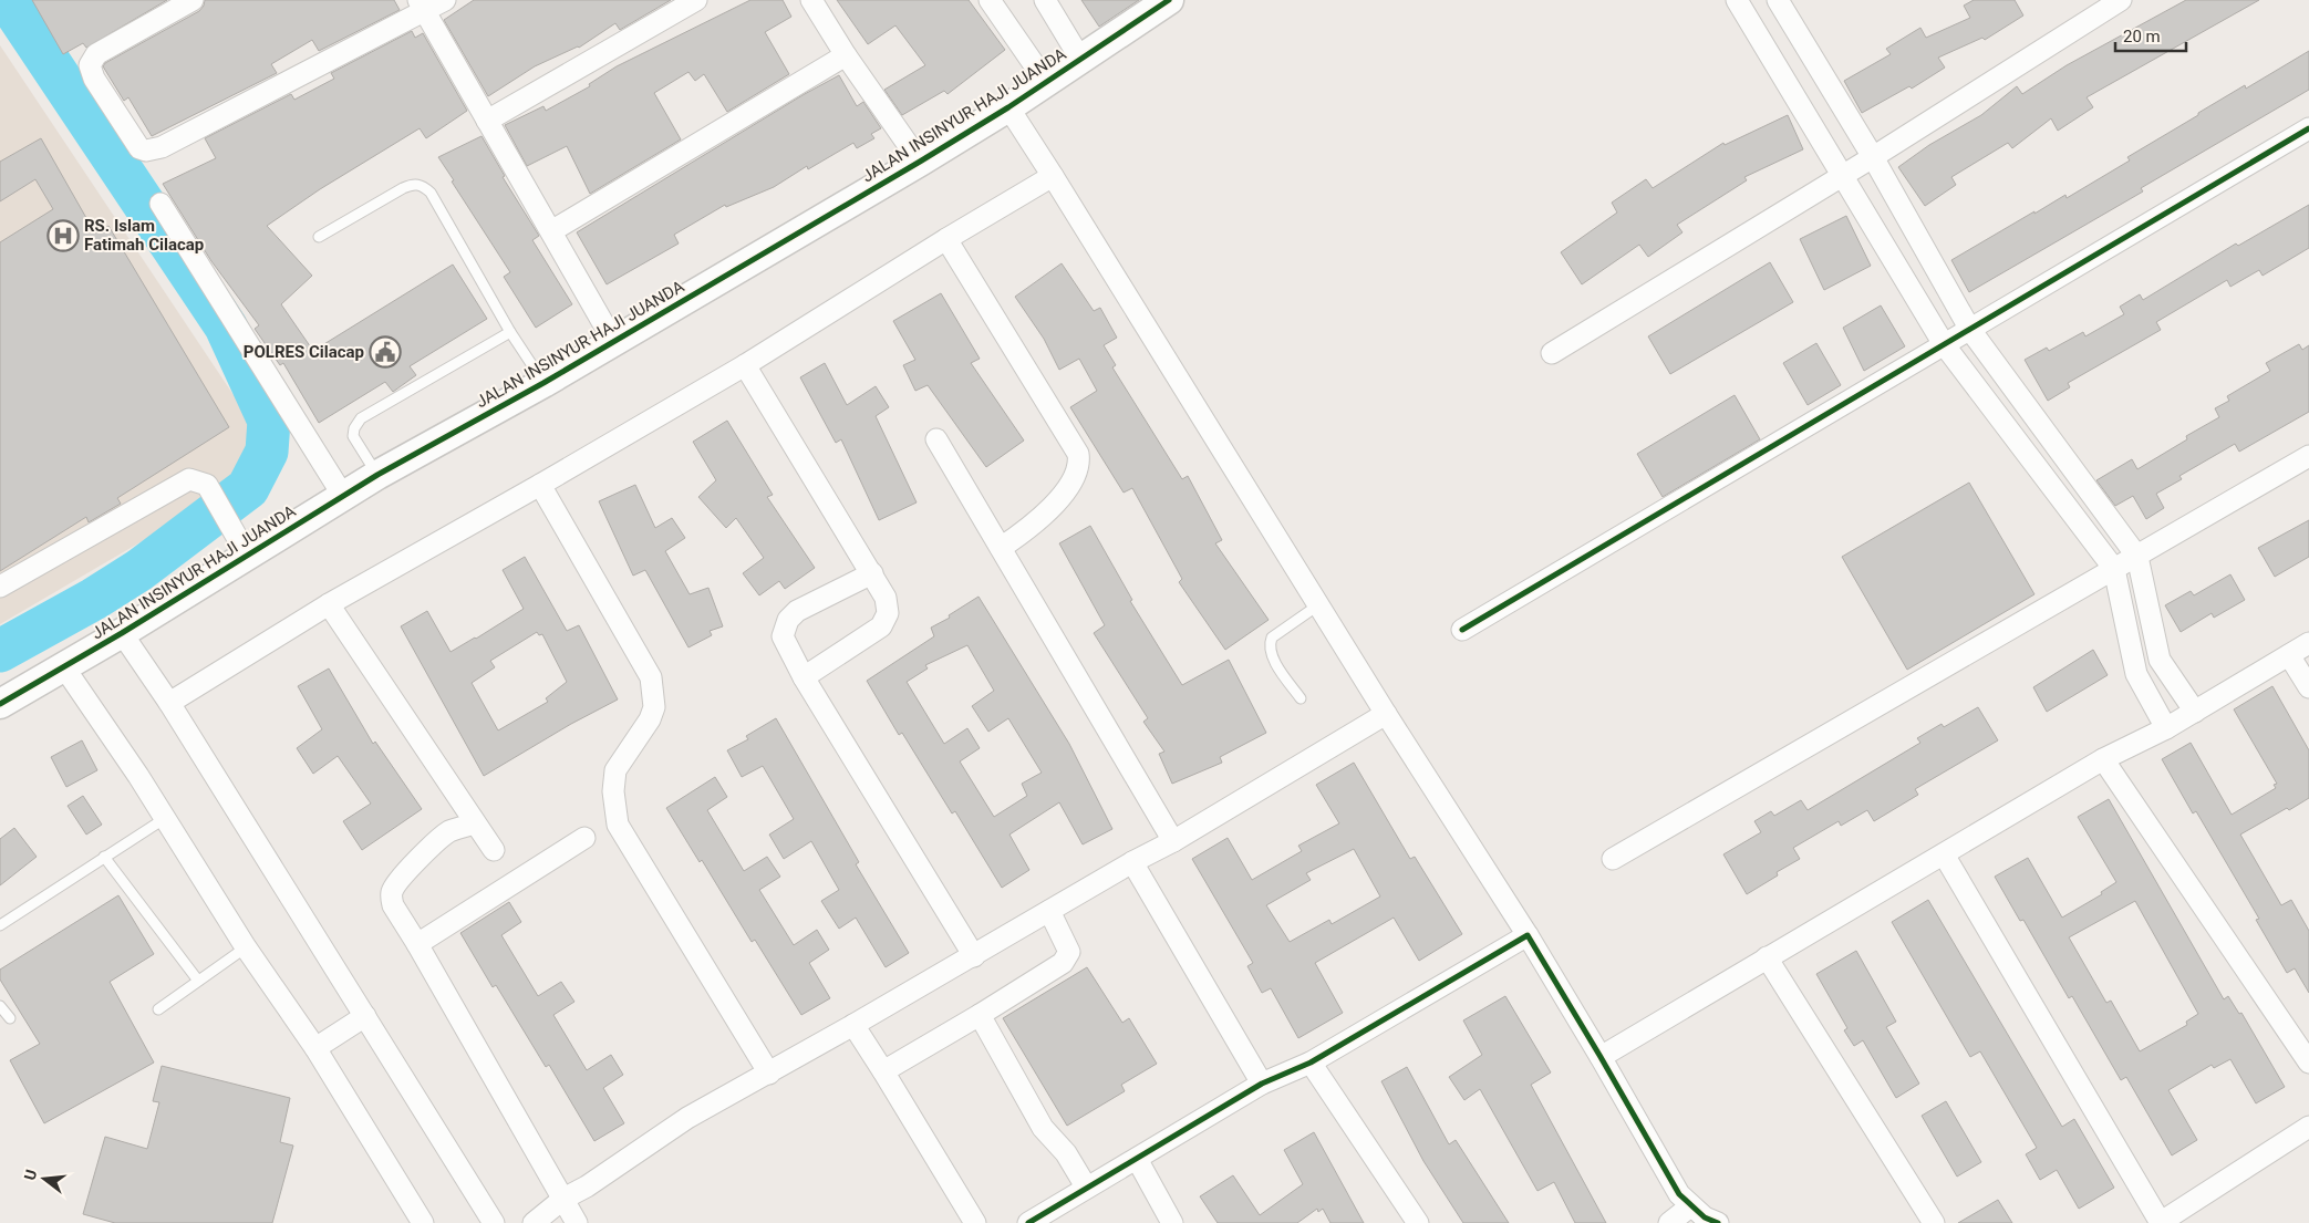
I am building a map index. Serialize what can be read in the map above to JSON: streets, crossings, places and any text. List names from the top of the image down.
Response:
{
  "streets": {
    "street": ["JALAN INSINYUR HAJI JUANDA"]
  },
  "places": {
    "hospital": ["RS. Islam Fatimah Cilacap"],
    "public building": ["POLRES Cilacap"]
  },
  "scale_bar": "20 m",
  "north": "left"
}
